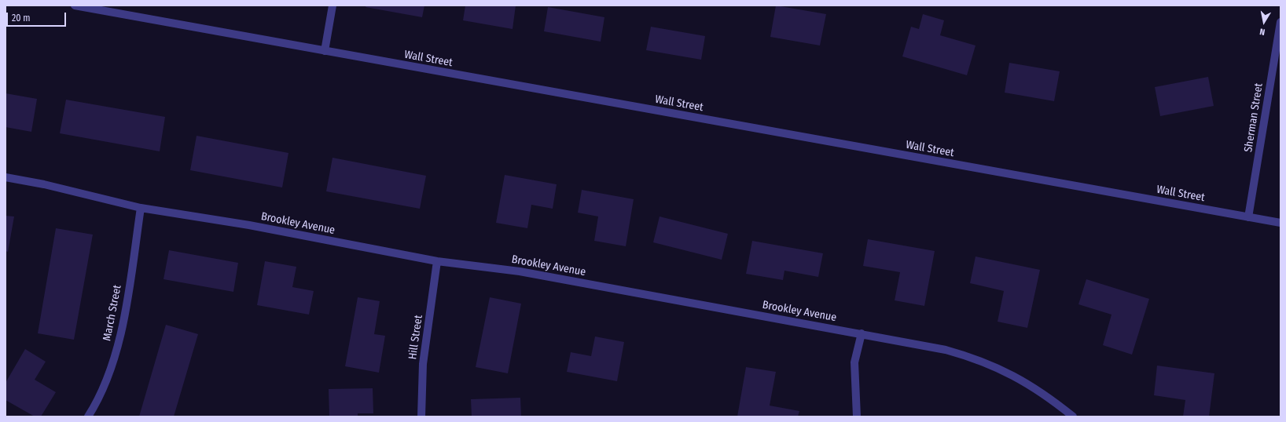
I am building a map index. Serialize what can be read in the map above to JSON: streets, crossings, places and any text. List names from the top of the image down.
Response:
{
  "streets": {
    "street": [
      "Wall Street",
      "Sherman Street",
      "Brookley Avenue",
      "March Street",
      "Hill Street"
    ]
  },
  "crossings": [
    ["Wall Street", "Sherman Street"],
    ["Brookley Avenue", "March Street"],
    ["Brookley Avenue", "Hill Street"]
  ],
  "scale_bar": "20 m",
  "north": "bottom"
}
